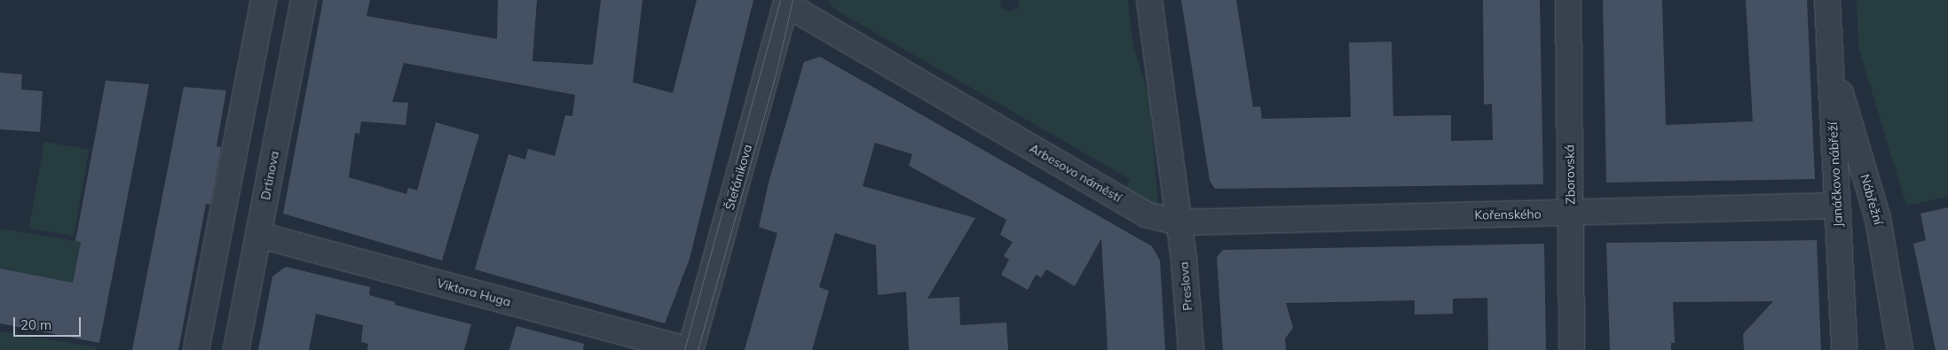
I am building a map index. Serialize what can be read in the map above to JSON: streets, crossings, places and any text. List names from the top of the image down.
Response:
{
  "streets": {
    "street": [
      "Arbesovo náměstí",
      "Zborovská",
      "Janáčkovo nábřeží",
      "Drtinova",
      "Štefánikova",
      "Nábřežní",
      "Kořenského",
      "Preslova",
      "Viktora Huga"
    ]
  },
  "crossings": [
    ["Arbesovo náměstí", "Štefánikova"],
    ["Arbesovo náměstí", "Kořenského"],
    ["Arbesovo náměstí", "Preslova"],
    ["Zborovská", "Kořenského"],
    ["Janáčkovo nábřeží", "Nábřežní"],
    ["Janáčkovo nábřeží", "Kořenského"],
    ["Drtinova", "Viktora Huga"],
    ["Štefánikova", "Viktora Huga"],
    ["Kořenského", "Preslova"]
  ],
  "scale_bar": "20 m"
}
